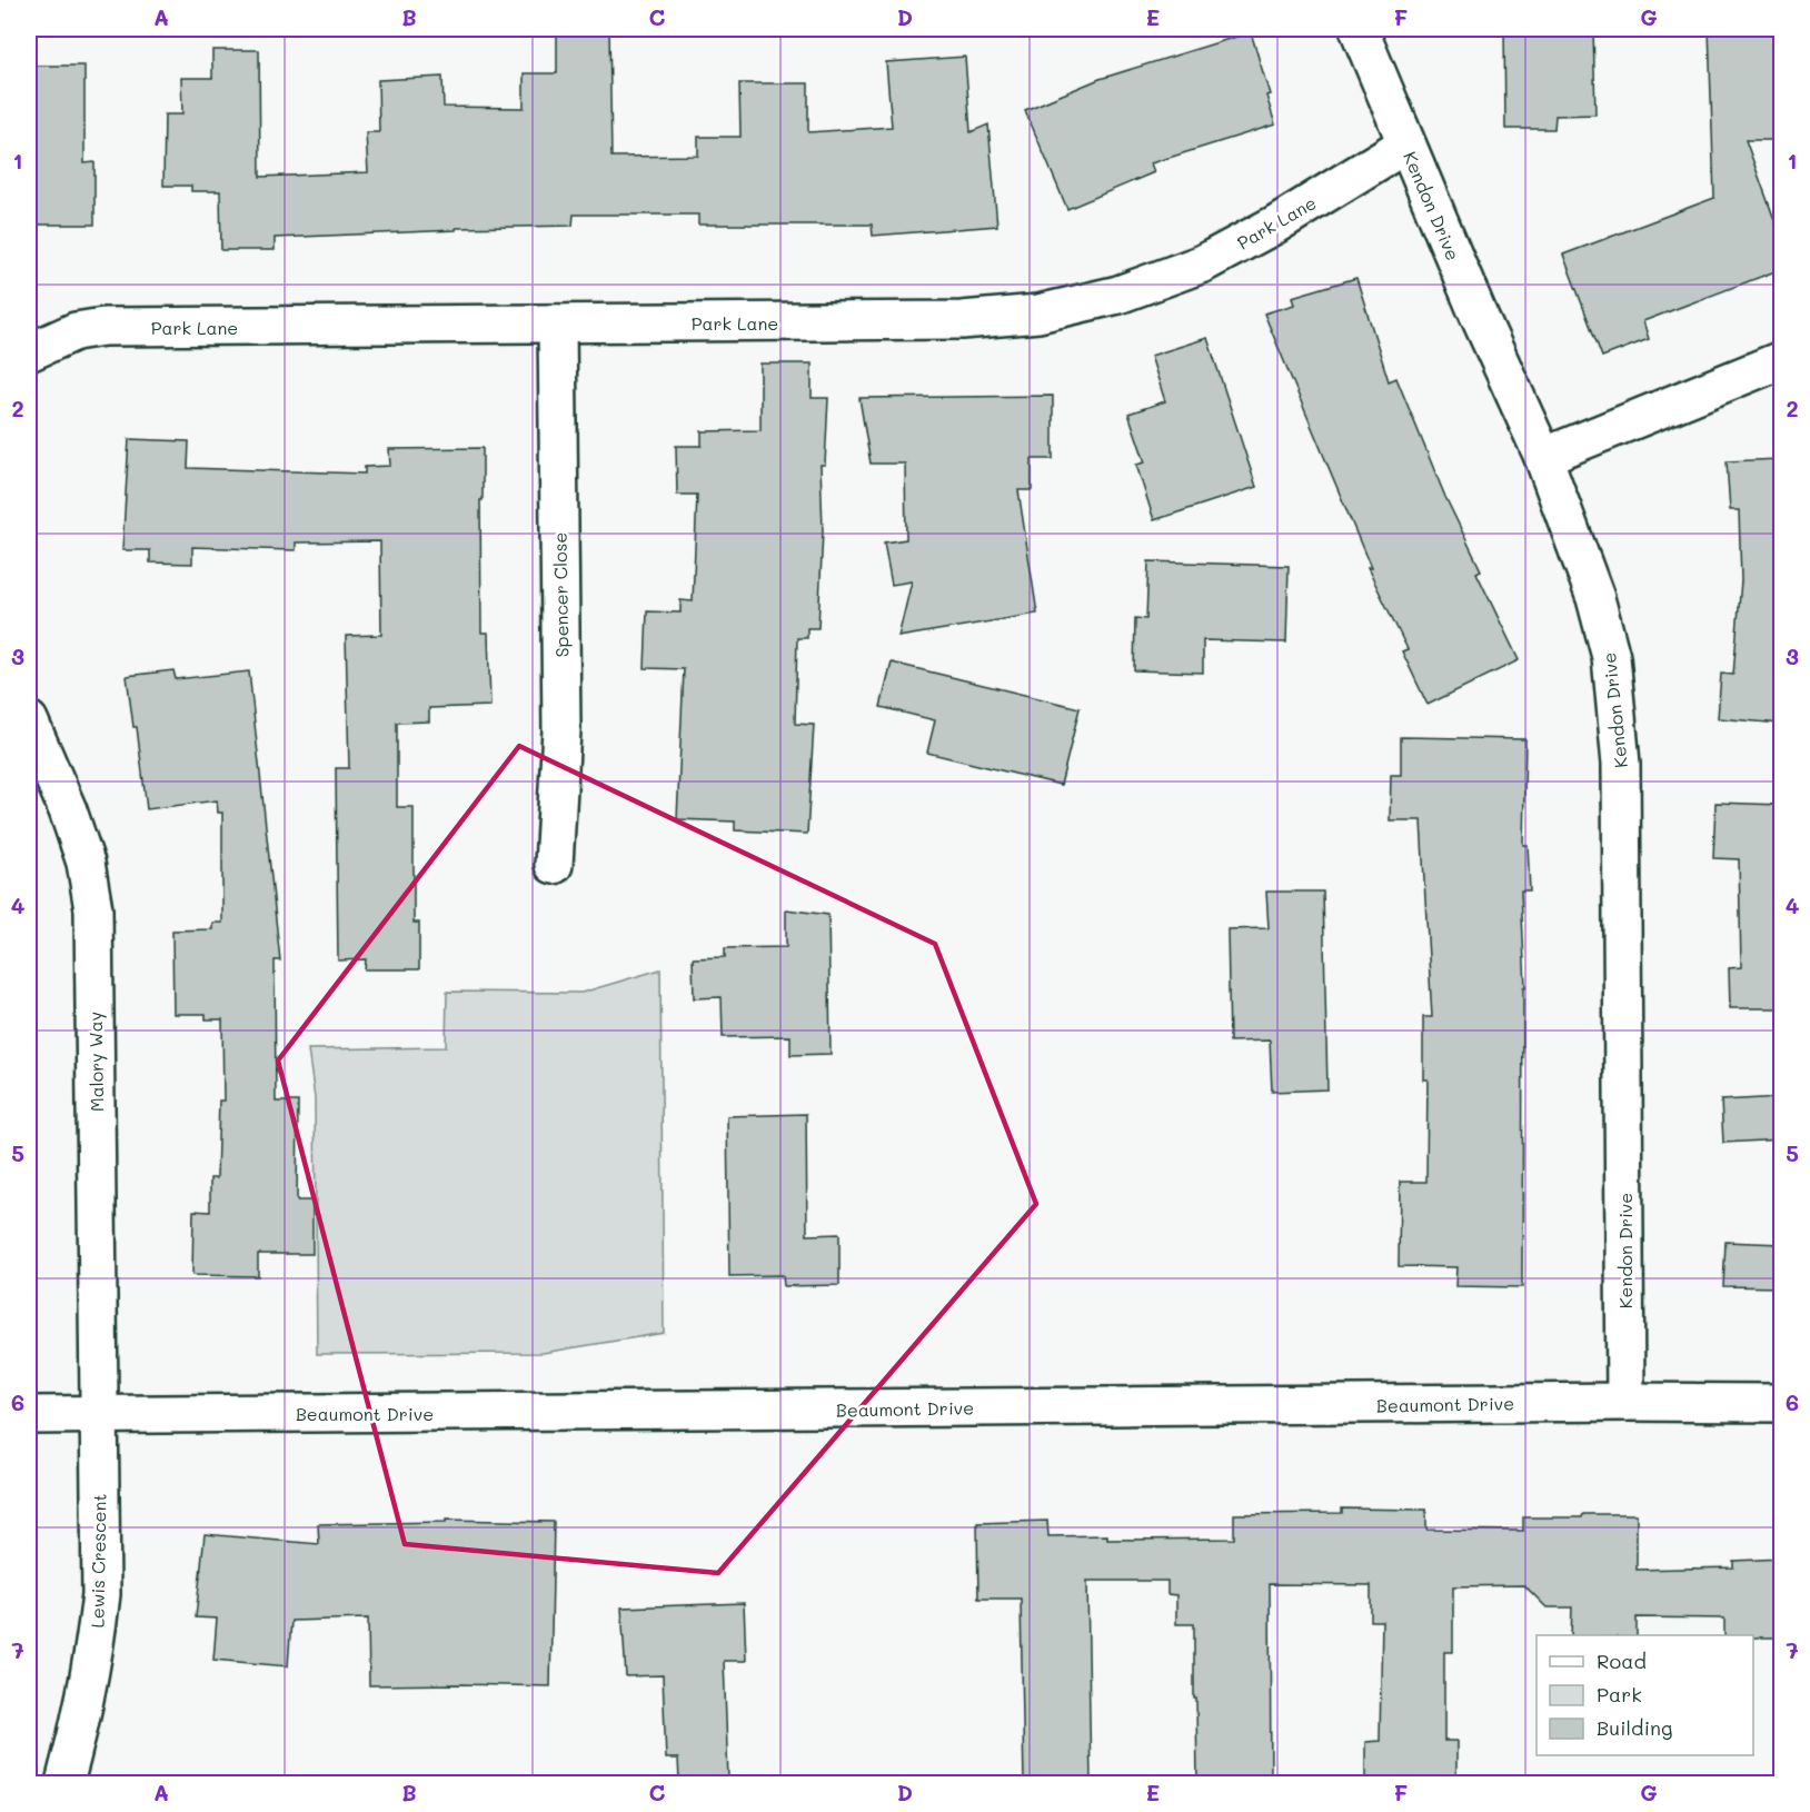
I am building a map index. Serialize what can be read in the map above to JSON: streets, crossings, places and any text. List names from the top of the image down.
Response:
{
  "streets": {
    "street": [
      "Kendon Drive",
      "Park Lane",
      "Spencer Close",
      "Malory Way",
      "Beaumont Drive",
      "Lewis Crescent"
    ]
  },
  "crossings": [
    ["Kendon Drive", "Park Lane"],
    ["Kendon Drive", "Beaumont Drive"],
    ["Park Lane", "Spencer Close"],
    ["Malory Way", "Beaumont Drive"],
    ["Malory Way", "Lewis Crescent"],
    ["Beaumont Drive", "Lewis Crescent"]
  ],
  "legend": ["Road", "Park", "Building"],
  "grid": {
    "columns": [
      "A",
      "B",
      "C",
      "D",
      "E",
      "F",
      "G"
    ],
    "rows": [
      "1",
      "2",
      "3",
      "4",
      "5",
      "6",
      "7"
    ]
  }
}
